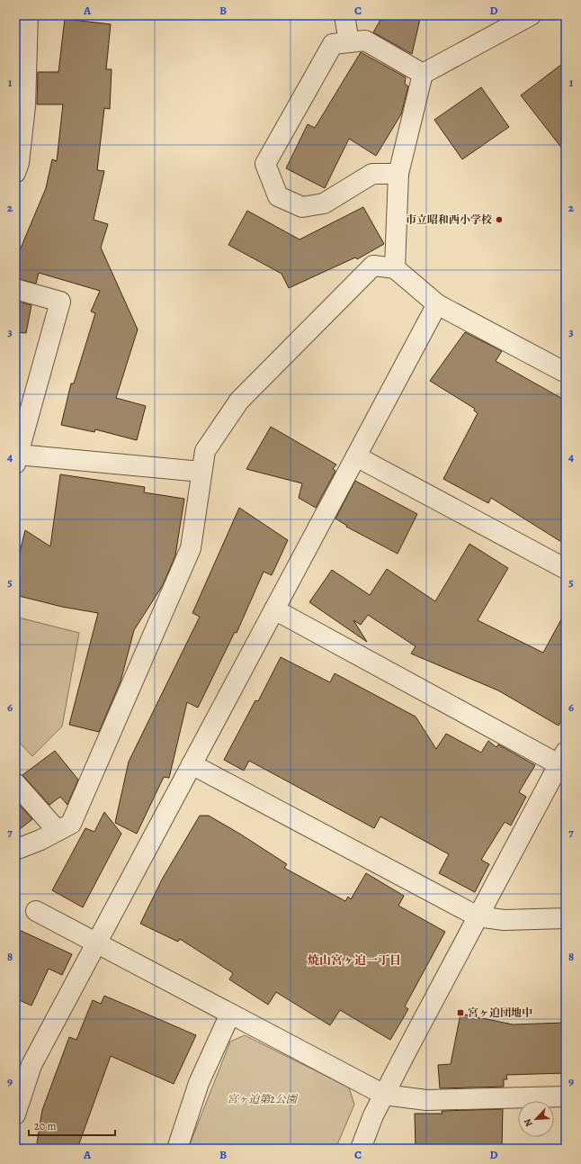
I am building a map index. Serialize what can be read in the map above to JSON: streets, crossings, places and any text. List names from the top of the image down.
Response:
{
  "districts": ["焼山宮ヶ迫一丁目"],
  "parks": ["宮ヶ迫第2公園"],
  "places": {
    "other": ["市立昭和西小学校"],
    "transit": ["宮ヶ迫団地中"]
  },
  "scale_bar": "20 m",
  "north": "bottom left",
  "grid": {
    "columns": [
      "A",
      "B",
      "C",
      "D"
    ],
    "rows": [
      "1",
      "2",
      "3",
      "4",
      "5",
      "6",
      "7",
      "8",
      "9"
    ]
  }
}
